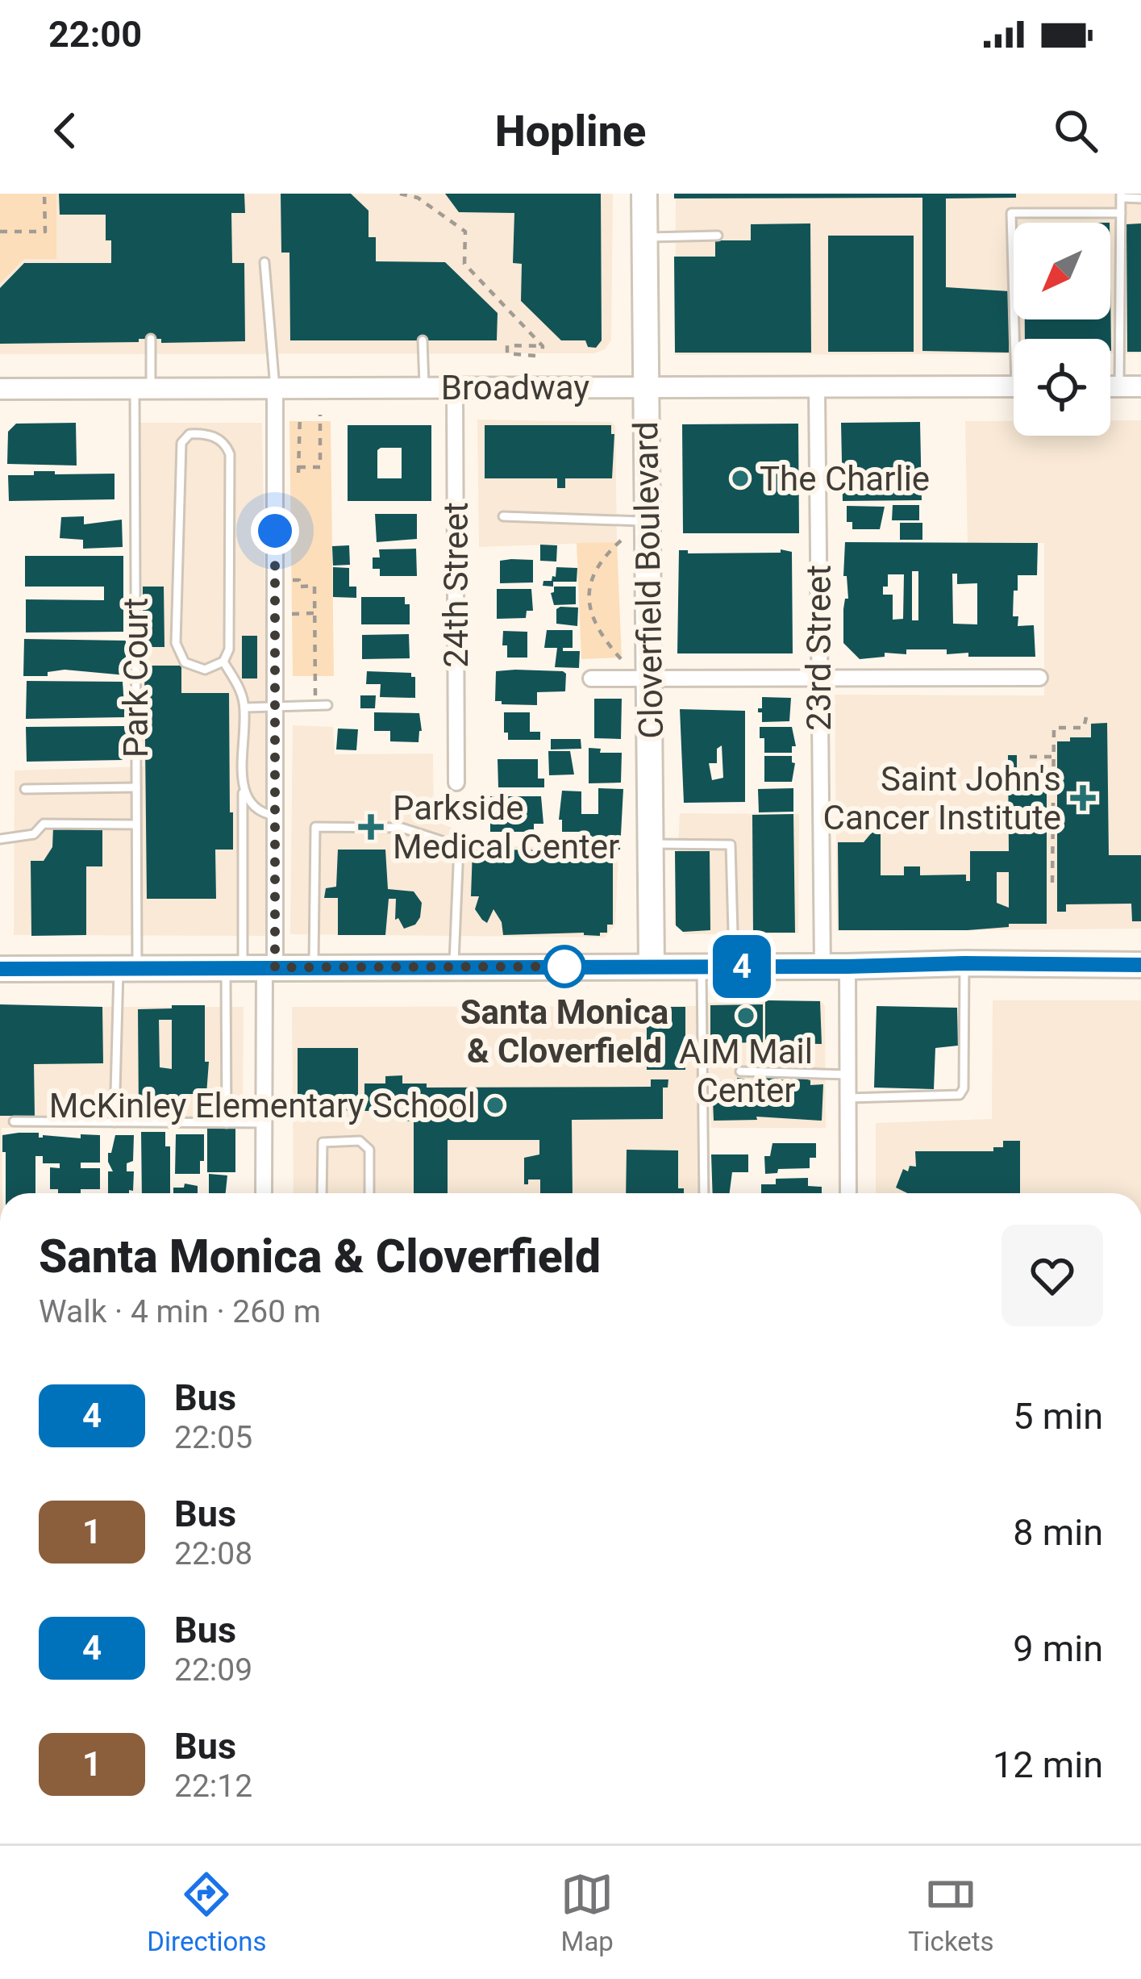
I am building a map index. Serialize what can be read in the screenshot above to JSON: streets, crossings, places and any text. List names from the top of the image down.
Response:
{
  "streets": {
    "main road": ["Cloverfield Boulevard"],
    "street": ["Broadway", "24th Street", "23rd Street"],
    "lane": ["Park Court"]
  },
  "crossings": [
    ["Broadway", "Cloverfield Boulevard"],
    ["Broadway", "24th Street"],
    ["Broadway", "23rd Street"],
    ["Broadway", "Park Court"]
  ],
  "places": {
    "other": [
      "The Charlie",
      "Santa Monica & Cloverfield",
      "AIM Mail Center",
      "McKinley Elementary School"
    ],
    "health": ["Saint John's Cancer Institute", "Parkside Medical Center"]
  },
  "lines": ["bus line 4"],
  "north": "bottom left",
  "page": {
    "status": "22:00",
    "header": "Hopline",
    "on_map": "4",
    "heading": ["Santa Monica & Cloverfield", "Walk · 4 min · 260 m"],
    "list": [
      {
        "mark": "4",
        "name": "Bus",
        "note": "22:05",
        "value": "5 min"
      },
      {
        "mark": "1",
        "name": "Bus",
        "note": "22:08",
        "value": "8 min"
      },
      {
        "mark": "4",
        "name": "Bus",
        "note": "22:09",
        "value": "9 min"
      },
      {
        "mark": "1",
        "name": "Bus",
        "note": "22:12",
        "value": "12 min"
      }
    ],
    "tabs": ["Directions", "Map", "Tickets"]
  }
}
